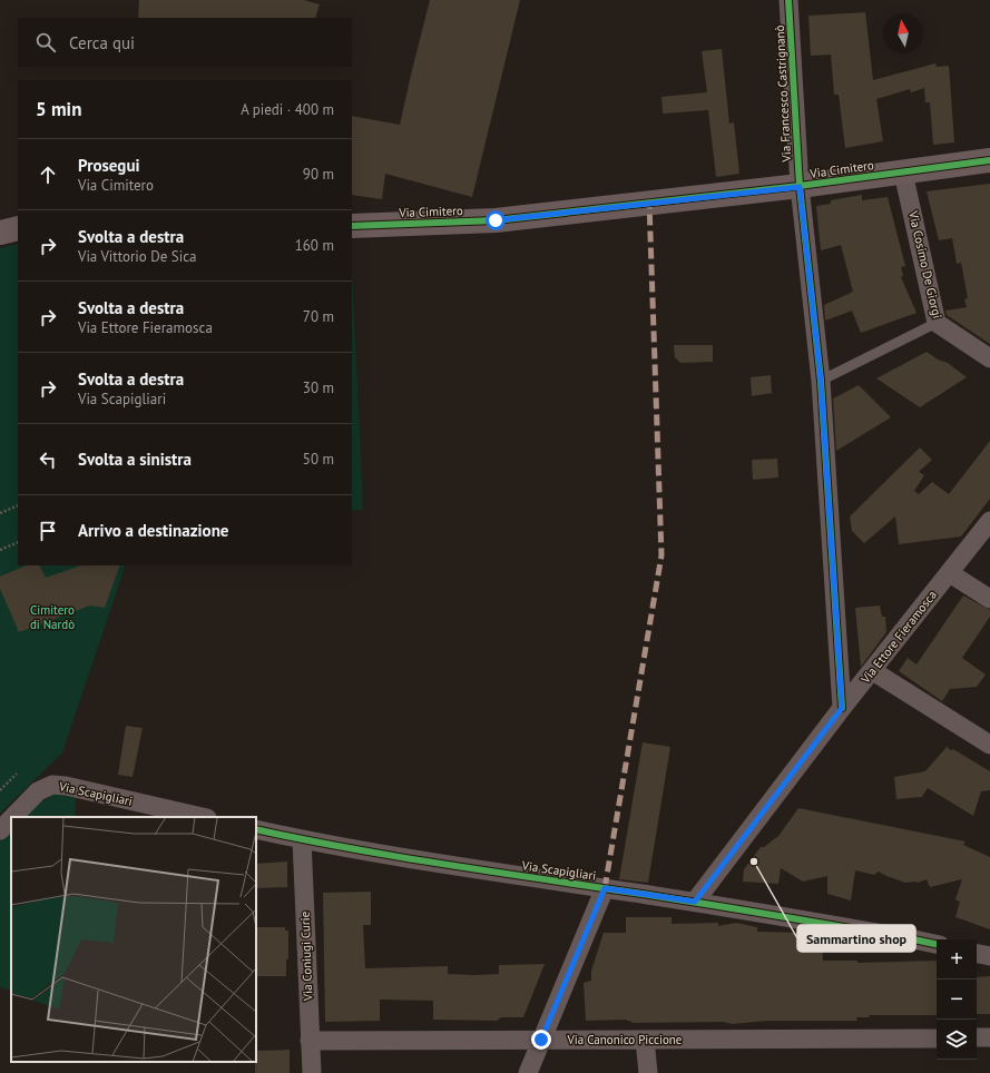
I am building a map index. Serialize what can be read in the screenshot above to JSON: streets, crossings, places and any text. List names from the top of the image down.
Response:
{
  "streets": {
    "street": [
      "Via Francesco Castrignanò",
      "Via Cimitero",
      "Via Cosimo De Giorgi",
      "Via Ettore Fieramosca",
      "Via Scapigliari",
      "Via Coniugi Curie",
      "Via Canonico Piccione"
    ]
  },
  "crossings": [
    ["Via Francesco Castrignanò", "Via Cimitero"],
    ["Via Francesco Castrignanò", "Via Ettore Fieramosca"],
    ["Via Cimitero", "Via Cosimo De Giorgi"],
    ["Via Ettore Fieramosca", "Via Scapigliari"],
    ["Via Scapigliari", "Via Coniugi Curie"],
    ["Via Coniugi Curie", "Via Canonico Piccione"]
  ],
  "parks": ["Cimitero di Nardò"],
  "places": ["Sammartino shop"],
  "north": "top",
  "page": {
    "search": "Cerca qui",
    "heading": ["5 min", "A piedi · 400 m"],
    "list": [
      ["Prosegui", "Via Cimitero", "90 m"],
      ["Svolta a destra", "Via Vittorio De Sica", "160 m"],
      ["Svolta a destra", "Via Ettore Fieramosca", "70 m"],
      ["Svolta a destra", "Via Scapigliari", "30 m"],
      ["Svolta a sinistra", "50 m"],
      "Arrivo a destinazione"
    ],
    "map_buttons": ["+", "−"]
  }
}
